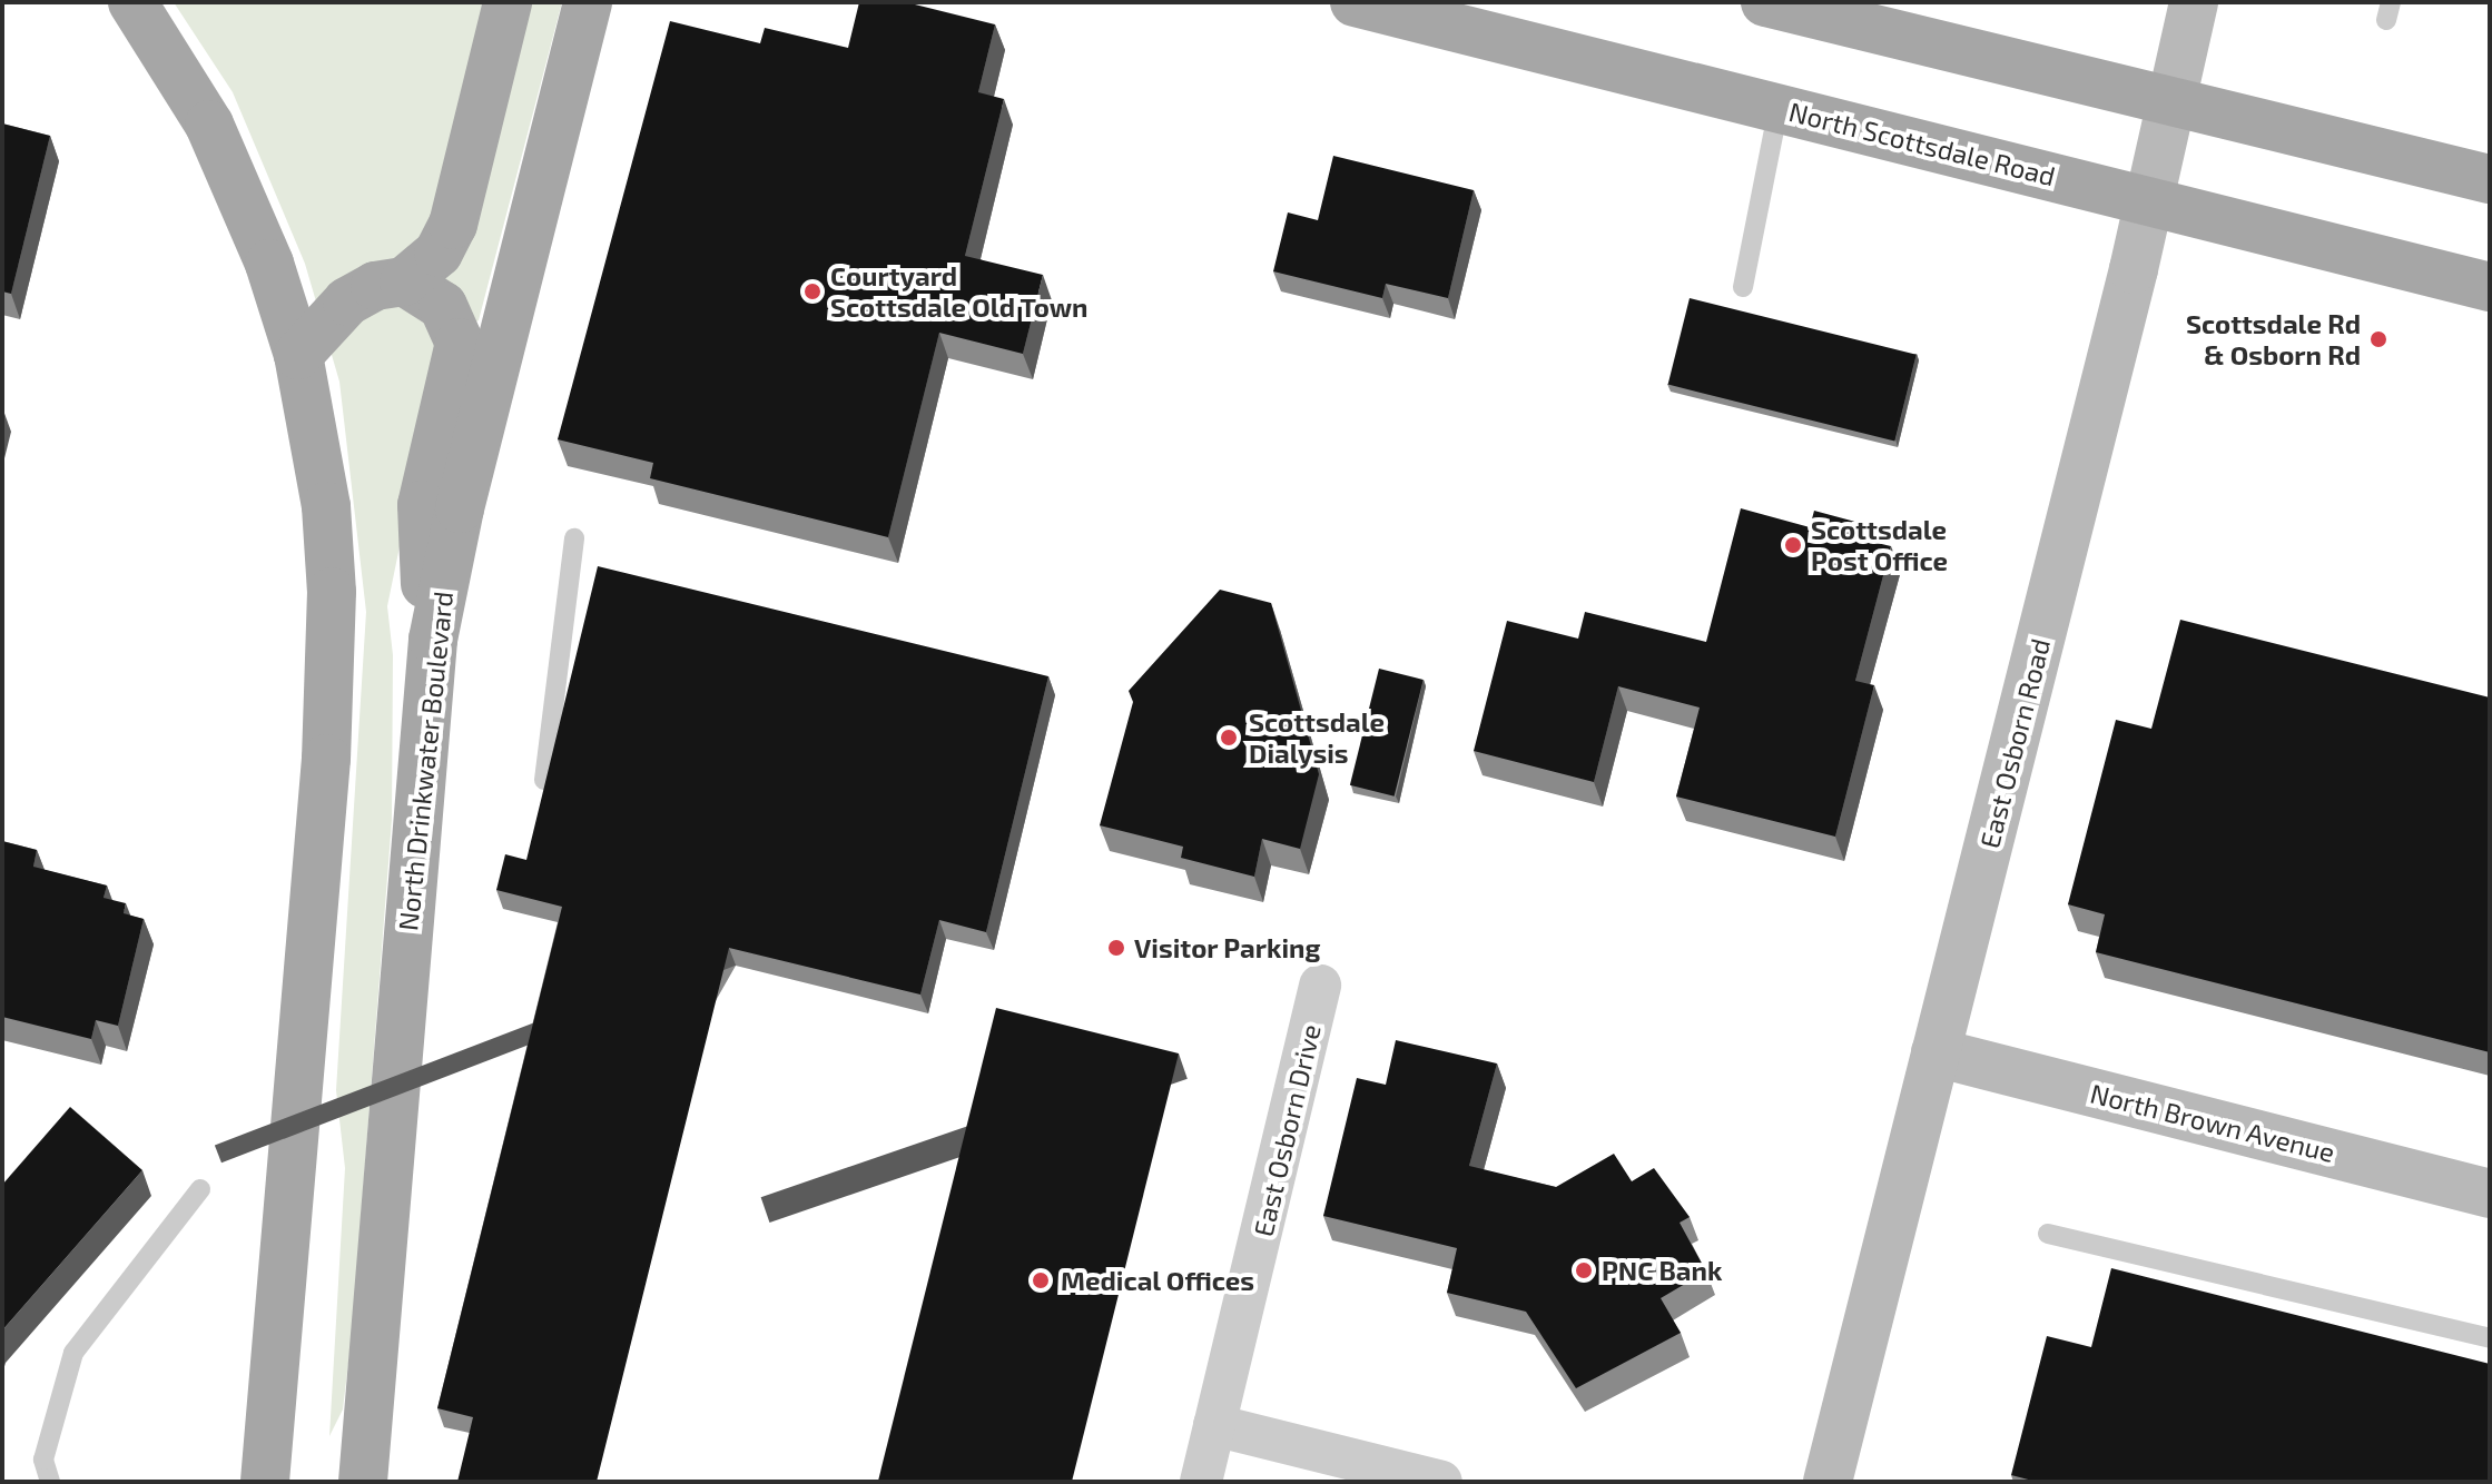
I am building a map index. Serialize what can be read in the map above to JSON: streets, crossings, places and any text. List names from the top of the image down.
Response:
{
  "streets": {
    "main road": [
      "North Scottsdale Road",
      "East Osborn Road",
      "North Drinkwater Boulevard",
      "North Brown Avenue"
    ],
    "street": ["East Osborn Drive"]
  },
  "crossings": [
    ["North Scottsdale Road", "East Osborn Road"],
    ["East Osborn Road", "North Brown Avenue"]
  ],
  "places": [
    "Courtyard Scottsdale Old Town",
    "Scottsdale Rd & Osborn Rd",
    "Scottsdale Post Office",
    "Scottsdale Dialysis",
    "Visitor Parking",
    "PNC Bank",
    "Medical Offices"
  ]
}
